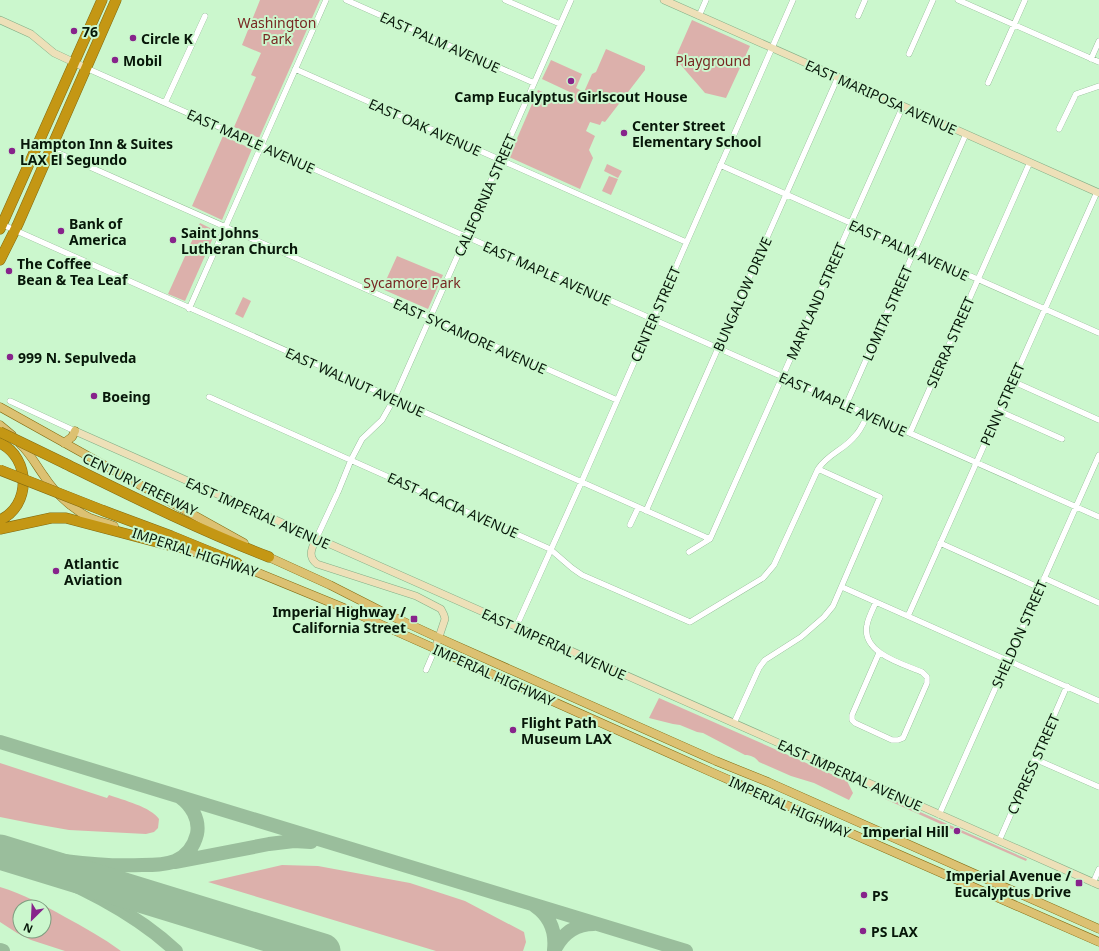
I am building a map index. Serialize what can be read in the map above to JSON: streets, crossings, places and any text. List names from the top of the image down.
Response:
{
  "streets": {
    "highway": ["CENTURY FREEWAY"],
    "main road": ["IMPERIAL HIGHWAY"],
    "street": [
      "EAST PALM AVENUE",
      "EAST MARIPOSA AVENUE",
      "EAST OAK AVENUE",
      "EAST MAPLE AVENUE",
      "CALIFORNIA STREET",
      "BUNGALOW DRIVE",
      "MARYLAND STREET",
      "LOMITA STREET",
      "CENTER STREET",
      "EAST SYCAMORE AVENUE",
      "SIERRA STREET",
      "EAST WALNUT AVENUE",
      "PENN STREET",
      "EAST ACACIA AVENUE",
      "EAST IMPERIAL AVENUE",
      "SHELDON STREET",
      "CYPRESS STREET"
    ]
  },
  "crossings": [
    ["EAST PALM AVENUE", "CALIFORNIA STREET"],
    ["EAST PALM AVENUE", "BUNGALOW DRIVE"],
    ["EAST PALM AVENUE", "MARYLAND STREET"],
    ["EAST PALM AVENUE", "LOMITA STREET"],
    ["EAST PALM AVENUE", "CENTER STREET"],
    ["EAST PALM AVENUE", "SIERRA STREET"],
    ["EAST PALM AVENUE", "PENN STREET"],
    ["EAST MARIPOSA AVENUE", "BUNGALOW DRIVE"],
    ["EAST MARIPOSA AVENUE", "MARYLAND STREET"],
    ["EAST MARIPOSA AVENUE", "LOMITA STREET"],
    ["EAST MARIPOSA AVENUE", "CENTER STREET"],
    ["EAST MARIPOSA AVENUE", "SIERRA STREET"],
    ["EAST MARIPOSA AVENUE", "PENN STREET"],
    ["EAST OAK AVENUE", "CALIFORNIA STREET"],
    ["EAST OAK AVENUE", "CENTER STREET"],
    ["EAST MAPLE AVENUE", "CALIFORNIA STREET"],
    ["EAST MAPLE AVENUE", "BUNGALOW DRIVE"],
    ["EAST MAPLE AVENUE", "MARYLAND STREET"],
    ["EAST MAPLE AVENUE", "LOMITA STREET"],
    ["EAST MAPLE AVENUE", "CENTER STREET"],
    ["EAST MAPLE AVENUE", "SIERRA STREET"],
    ["EAST MAPLE AVENUE", "PENN STREET"],
    ["EAST MAPLE AVENUE", "SHELDON STREET"],
    ["CALIFORNIA STREET", "EAST SYCAMORE AVENUE"],
    ["CALIFORNIA STREET", "EAST WALNUT AVENUE"],
    ["CALIFORNIA STREET", "EAST ACACIA AVENUE"],
    ["CALIFORNIA STREET", "EAST IMPERIAL AVENUE"],
    ["CALIFORNIA STREET", "IMPERIAL HIGHWAY"],
    ["BUNGALOW DRIVE", "EAST WALNUT AVENUE"],
    ["MARYLAND STREET", "EAST WALNUT AVENUE"],
    ["CENTER STREET", "EAST SYCAMORE AVENUE"],
    ["CENTER STREET", "EAST WALNUT AVENUE"],
    ["CENTER STREET", "EAST ACACIA AVENUE"],
    ["CENTER STREET", "EAST IMPERIAL AVENUE"],
    ["CENTURY FREEWAY", "IMPERIAL HIGHWAY"],
    ["EAST IMPERIAL AVENUE", "SHELDON STREET"],
    ["EAST IMPERIAL AVENUE", "CYPRESS STREET"]
  ],
  "parks": ["Washington Park", "Playground", "Sycamore Park"],
  "places": {
    "other": [
      "76",
      "Circle K",
      "Mobil",
      "Camp Eucalyptus Girlscout House",
      "Center Street Elementary School",
      "Hampton Inn & Suites LAX El Segundo",
      "Bank of America",
      "Saint Johns Lutheran Church",
      "The Coffee Bean & Tea Leaf",
      "999 N. Sepulveda",
      "Boeing",
      "Atlantic Aviation",
      "Flight Path Museum LAX",
      "Imperial Hill",
      "PS",
      "PS LAX"
    ],
    "transit": ["Imperial Highway / California Street", "Imperial Avenue / Eucalyptus Drive"]
  },
  "north": "bottom left"
}
